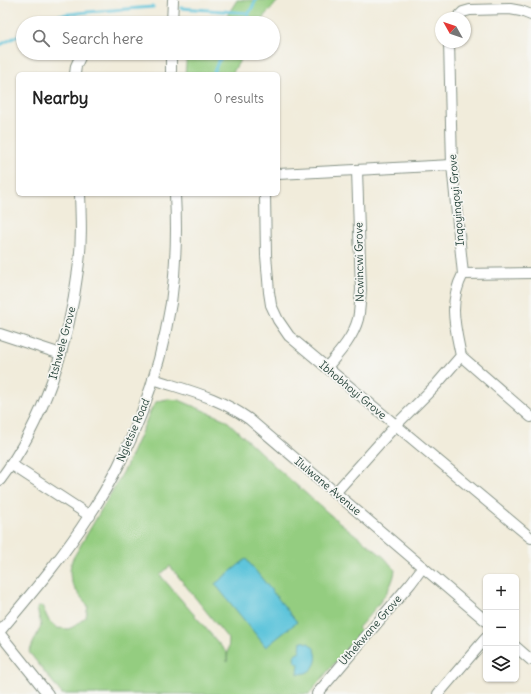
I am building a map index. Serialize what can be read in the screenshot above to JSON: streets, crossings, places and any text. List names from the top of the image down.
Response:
{
  "streets": {
    "street": [
      "Inqoyinqoyi Grove",
      "Ncwincwi Grove",
      "Itshwele Grove",
      "Ibhobhoyi Grove",
      "Ngletsie Road",
      "Ilulwane Avenue",
      "Uthekwane Grove"
    ]
  },
  "crossings": [
    ["Ncwincwi Grove", "Ibhobhoyi Grove"],
    ["Ngletsie Road", "Ilulwane Avenue"],
    ["Ilulwane Avenue", "Uthekwane Grove"]
  ],
  "north": "top left",
  "page": {
    "search": "Search here",
    "heading": ["Nearby", "0 results"],
    "map_buttons": ["+", "−"]
  }
}
